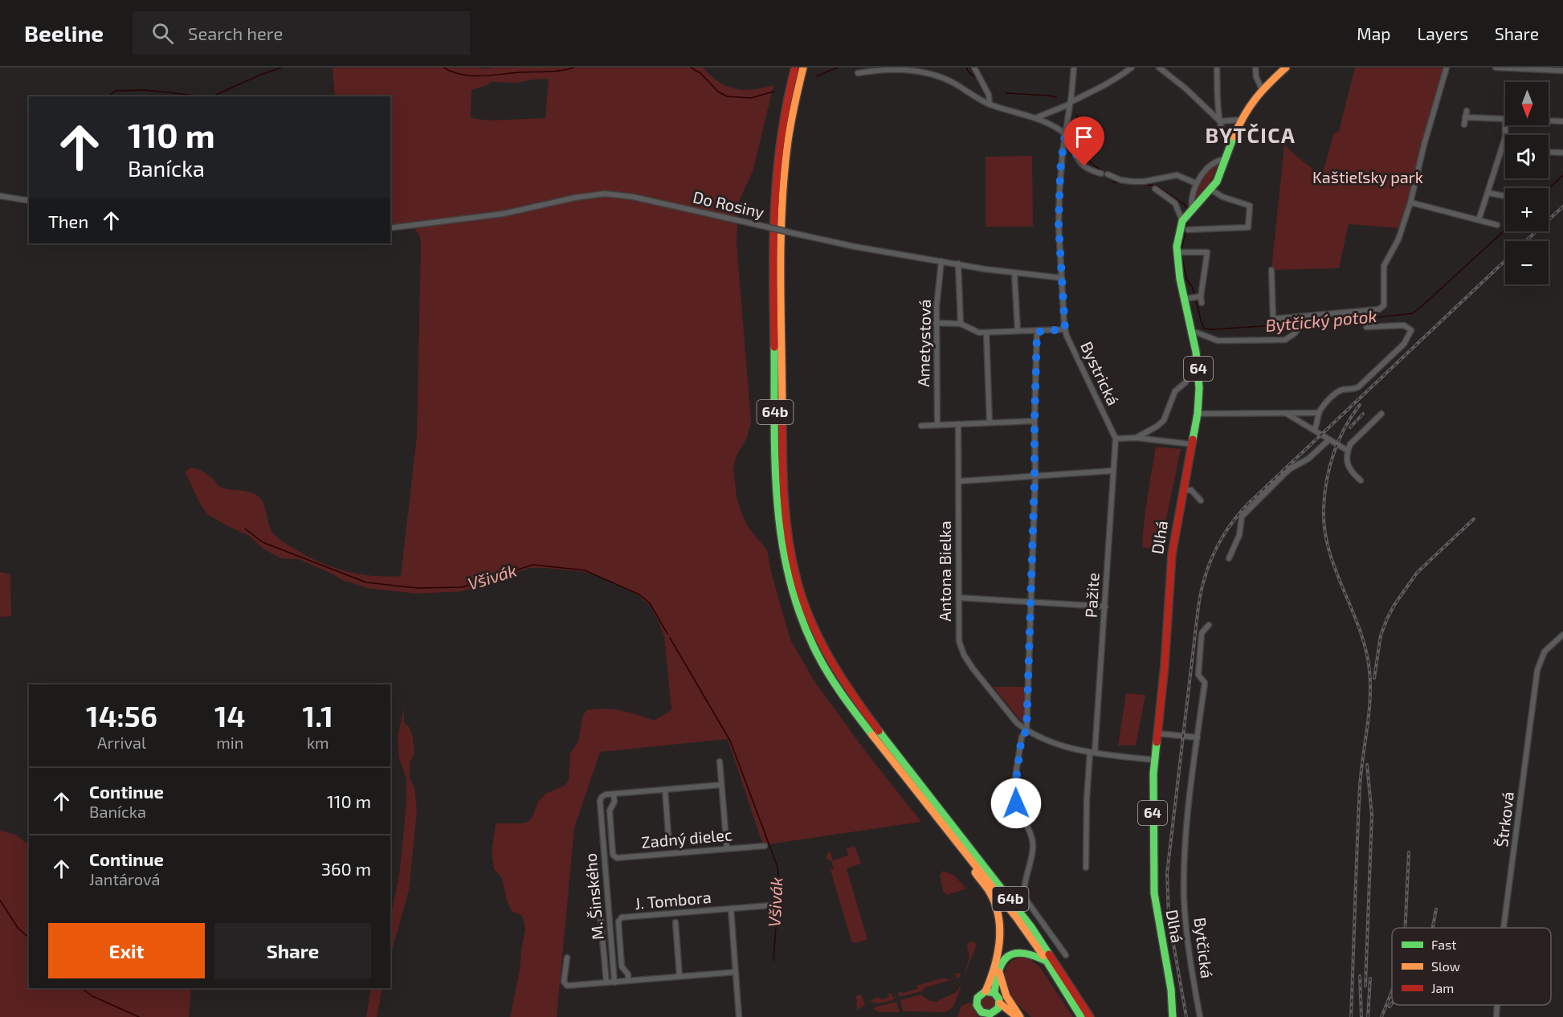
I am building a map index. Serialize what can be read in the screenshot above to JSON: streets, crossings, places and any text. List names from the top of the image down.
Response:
{
  "streets": {
    "main road": ["64", "64b", "Dlhá"],
    "street": [
      "Do Rosiny",
      "Ametystová",
      "Bystrická",
      "Antona Bielka",
      "Pažite",
      "Štrková",
      "Zadný dielec",
      "M. Šinského",
      "J. Tombora",
      "Bytčická"
    ]
  },
  "crossings": [
    ["Do Rosiny", "Ametystová"],
    ["Do Rosiny", "Bystrická"],
    ["64", "Dlhá"],
    ["Bystrická", "Pažite"],
    ["Dlhá", "Antona Bielka"],
    ["Antona Bielka", "Pažite"],
    ["Zadný dielec", "M. Šinského"],
    ["M. Šinského", "J. Tombora"]
  ],
  "districts": ["BYTČICA"],
  "water": ["Bytčický potok", "Všivák"],
  "parks": ["Kaštieľsky park"],
  "legend": ["Fast", "Slow", "Jam"],
  "north": "bottom",
  "page": {
    "header": "Beeline",
    "search": "Search here",
    "nav": ["Map", "Layers", "Share"],
    "map_buttons": ["+", "−"],
    "turn": ["110 m", "Banícka"],
    "then": "Then",
    "eta": [
      "14:56",
      "Arrival",
      "14",
      "min",
      "1.1",
      "km"
    ],
    "list": [
      {
        "name": "Continue",
        "note": "Banícka",
        "value": "110 m"
      },
      {
        "name": "Continue",
        "note": "Jantárová",
        "value": "360 m"
      }
    ],
    "buttons": ["Exit", "Share"]
  }
}
